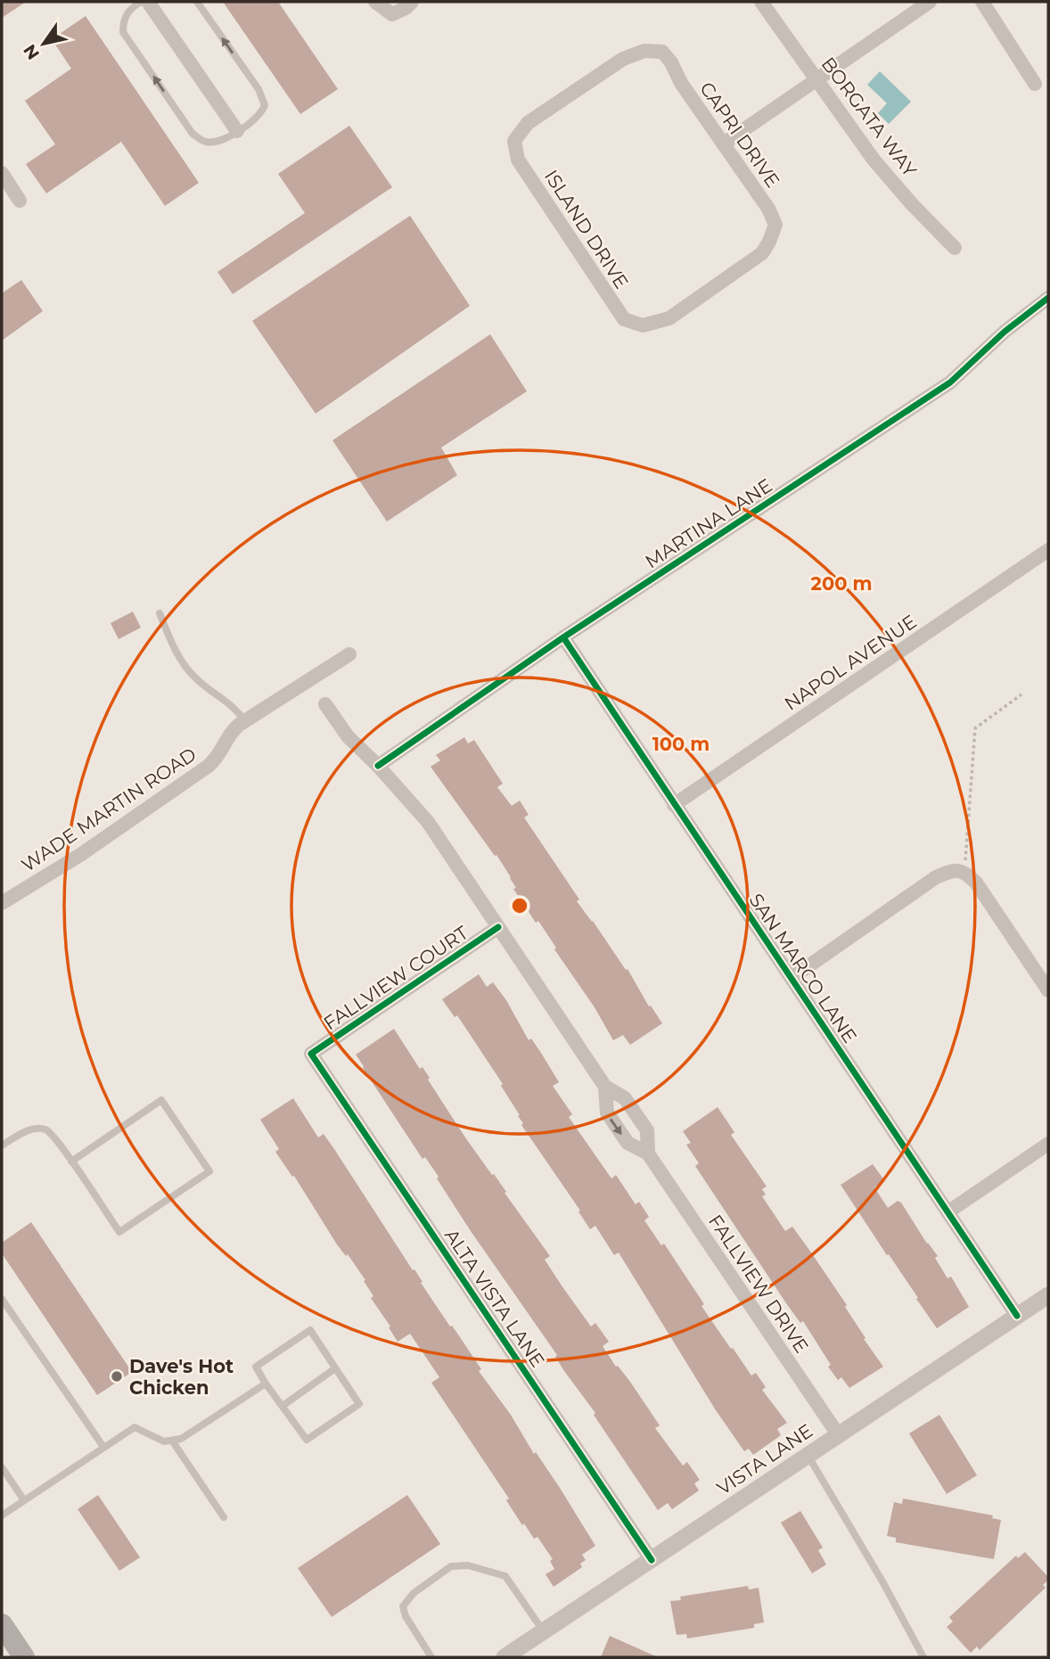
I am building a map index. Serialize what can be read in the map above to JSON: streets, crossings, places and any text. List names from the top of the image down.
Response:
{
  "streets": {
    "street": [
      "BORGATA WAY",
      "CAPRI DRIVE",
      "ISLAND DRIVE",
      "MARTINA LANE",
      "NAPOL AVENUE",
      "WADE MARTIN ROAD",
      "SAN MARCO LANE",
      "FALLVIEW COURT",
      "FALLVIEW DRIVE",
      "ALTA VISTA LANE",
      "VISTA LANE"
    ]
  },
  "crossings": [
    ["CAPRI DRIVE", "ISLAND DRIVE"],
    ["MARTINA LANE", "SAN MARCO LANE"],
    ["MARTINA LANE", "FALLVIEW DRIVE"],
    ["NAPOL AVENUE", "SAN MARCO LANE"],
    ["SAN MARCO LANE", "VISTA LANE"],
    ["FALLVIEW COURT", "FALLVIEW DRIVE"],
    ["FALLVIEW COURT", "ALTA VISTA LANE"],
    ["FALLVIEW DRIVE", "VISTA LANE"],
    ["ALTA VISTA LANE", "VISTA LANE"]
  ],
  "places": ["Dave's Hot Chicken"],
  "north": "bottom left",
  "rings": ["200 m", "100 m"]
}
